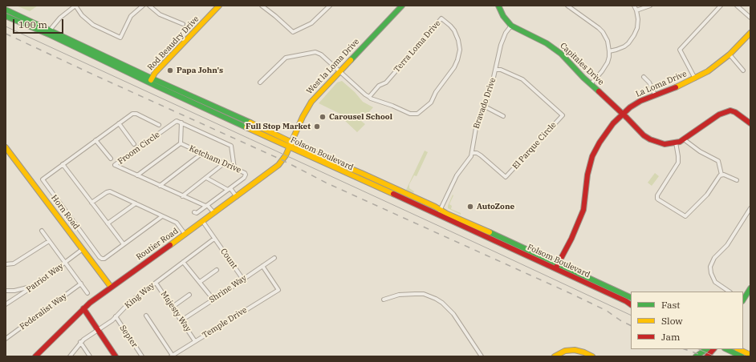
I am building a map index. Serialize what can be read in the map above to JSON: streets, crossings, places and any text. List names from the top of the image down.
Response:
{
  "streets": {
    "street": [
      "Rod Beaudry Drive",
      "Terra Loma Drive",
      "Capitales Drive",
      "West la Loma Drive",
      "La Loma Drive",
      "Bravado Drive",
      "El Parque Circle",
      "Froom Circle",
      "Folsom Boulevard",
      "Ketcham Drive",
      "Horn Road",
      "Routier Road",
      "Count",
      "Patriot Way",
      "Shrine Way",
      "King Way",
      "Federalist Way",
      "Majesty Way",
      "Temple Drive",
      "Septer"
    ]
  },
  "crossings": [
    ["Rod Beaudry Drive", "Folsom Boulevard"],
    ["Terra Loma Drive", "West la Loma Drive"],
    ["Capitales Drive", "La Loma Drive"],
    ["Capitales Drive", "Bravado Drive"],
    ["West la Loma Drive", "Folsom Boulevard"],
    ["West la Loma Drive", "Routier Road"],
    ["La Loma Drive", "Folsom Boulevard"],
    ["Bravado Drive", "El Parque Circle"],
    ["Bravado Drive", "Folsom Boulevard"],
    ["Froom Circle", "Ketcham Drive"],
    ["Folsom Boulevard", "Routier Road"],
    ["Horn Road", "Routier Road"],
    ["Horn Road", "Patriot Way"],
    ["Routier Road", "Count"],
    ["Count", "Shrine Way"],
    ["Count", "King Way"],
    ["Shrine Way", "Majesty Way"],
    ["Shrine Way", "Temple Drive"],
    ["King Way", "Majesty Way"],
    ["King Way", "Septer"],
    ["Majesty Way", "Temple Drive"]
  ],
  "places": [
    "Papa John's",
    "Carousel School",
    "Full Stop Market",
    "AutoZone"
  ],
  "legend": ["Fast", "Slow", "Jam"],
  "scale_bar": "100 m"
}
